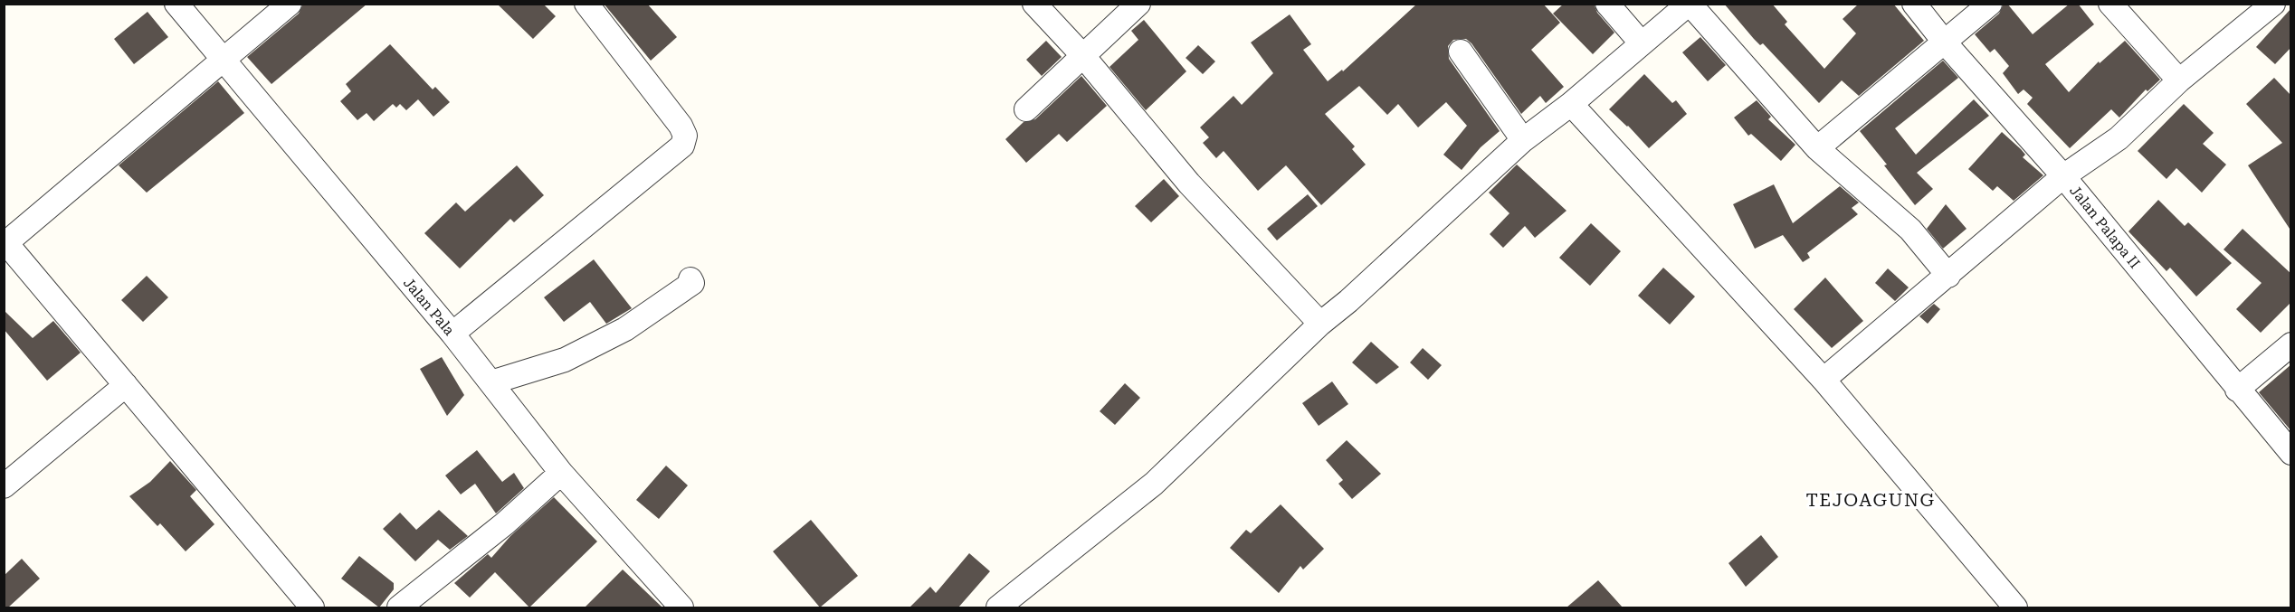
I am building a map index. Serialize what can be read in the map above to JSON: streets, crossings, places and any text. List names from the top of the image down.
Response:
{
  "streets": {
    "street": ["Jalan Palapa II", "Jalan Pala"]
  },
  "districts": ["TEJOAGUNG"]
}
